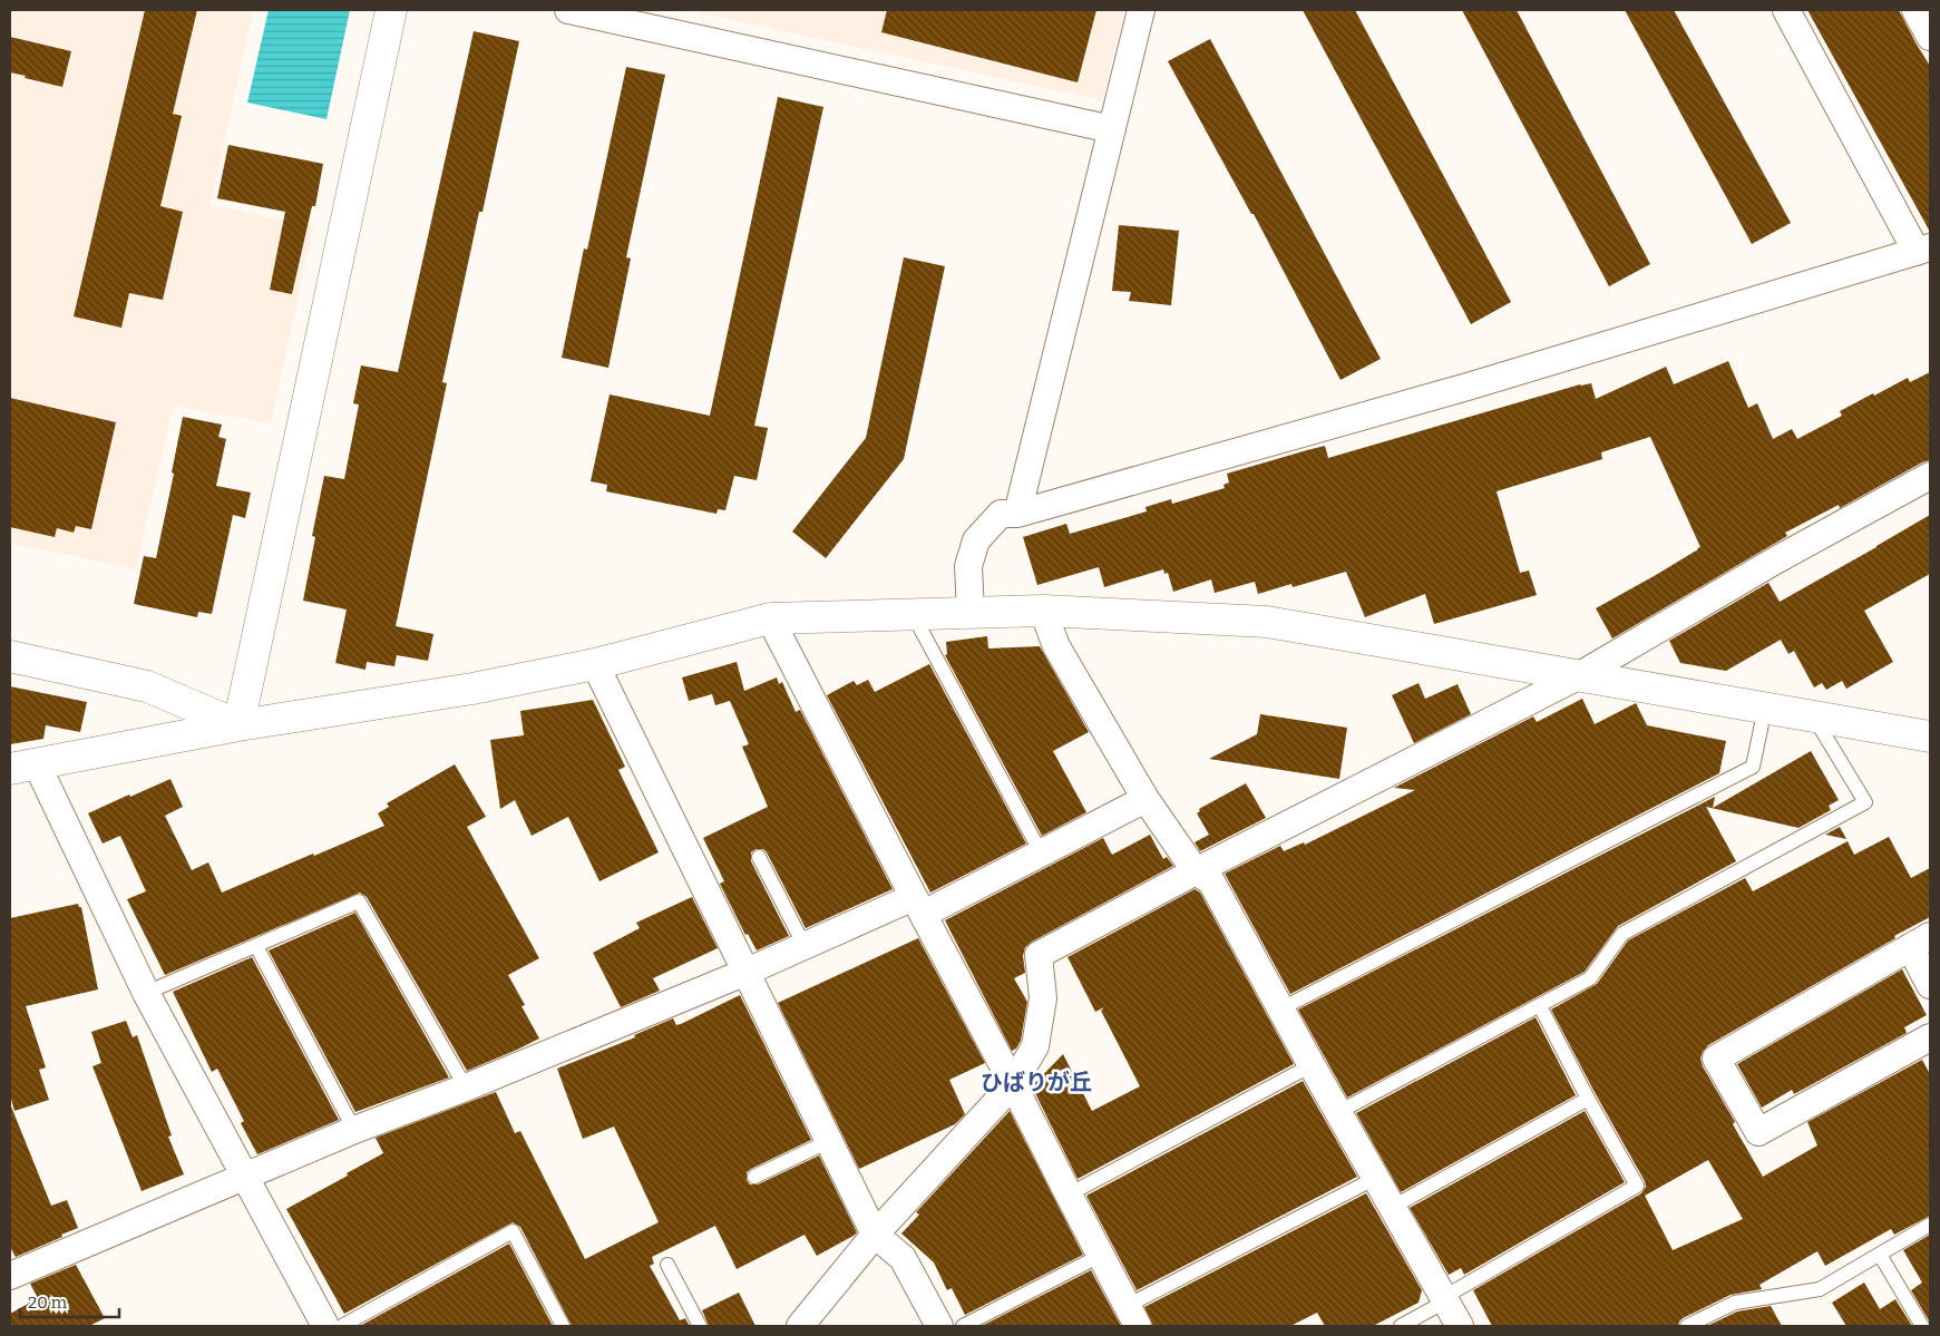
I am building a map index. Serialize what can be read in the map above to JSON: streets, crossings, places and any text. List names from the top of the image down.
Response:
{
  "districts": ["ひばりが丘"],
  "scale_bar": "20 m"
}
